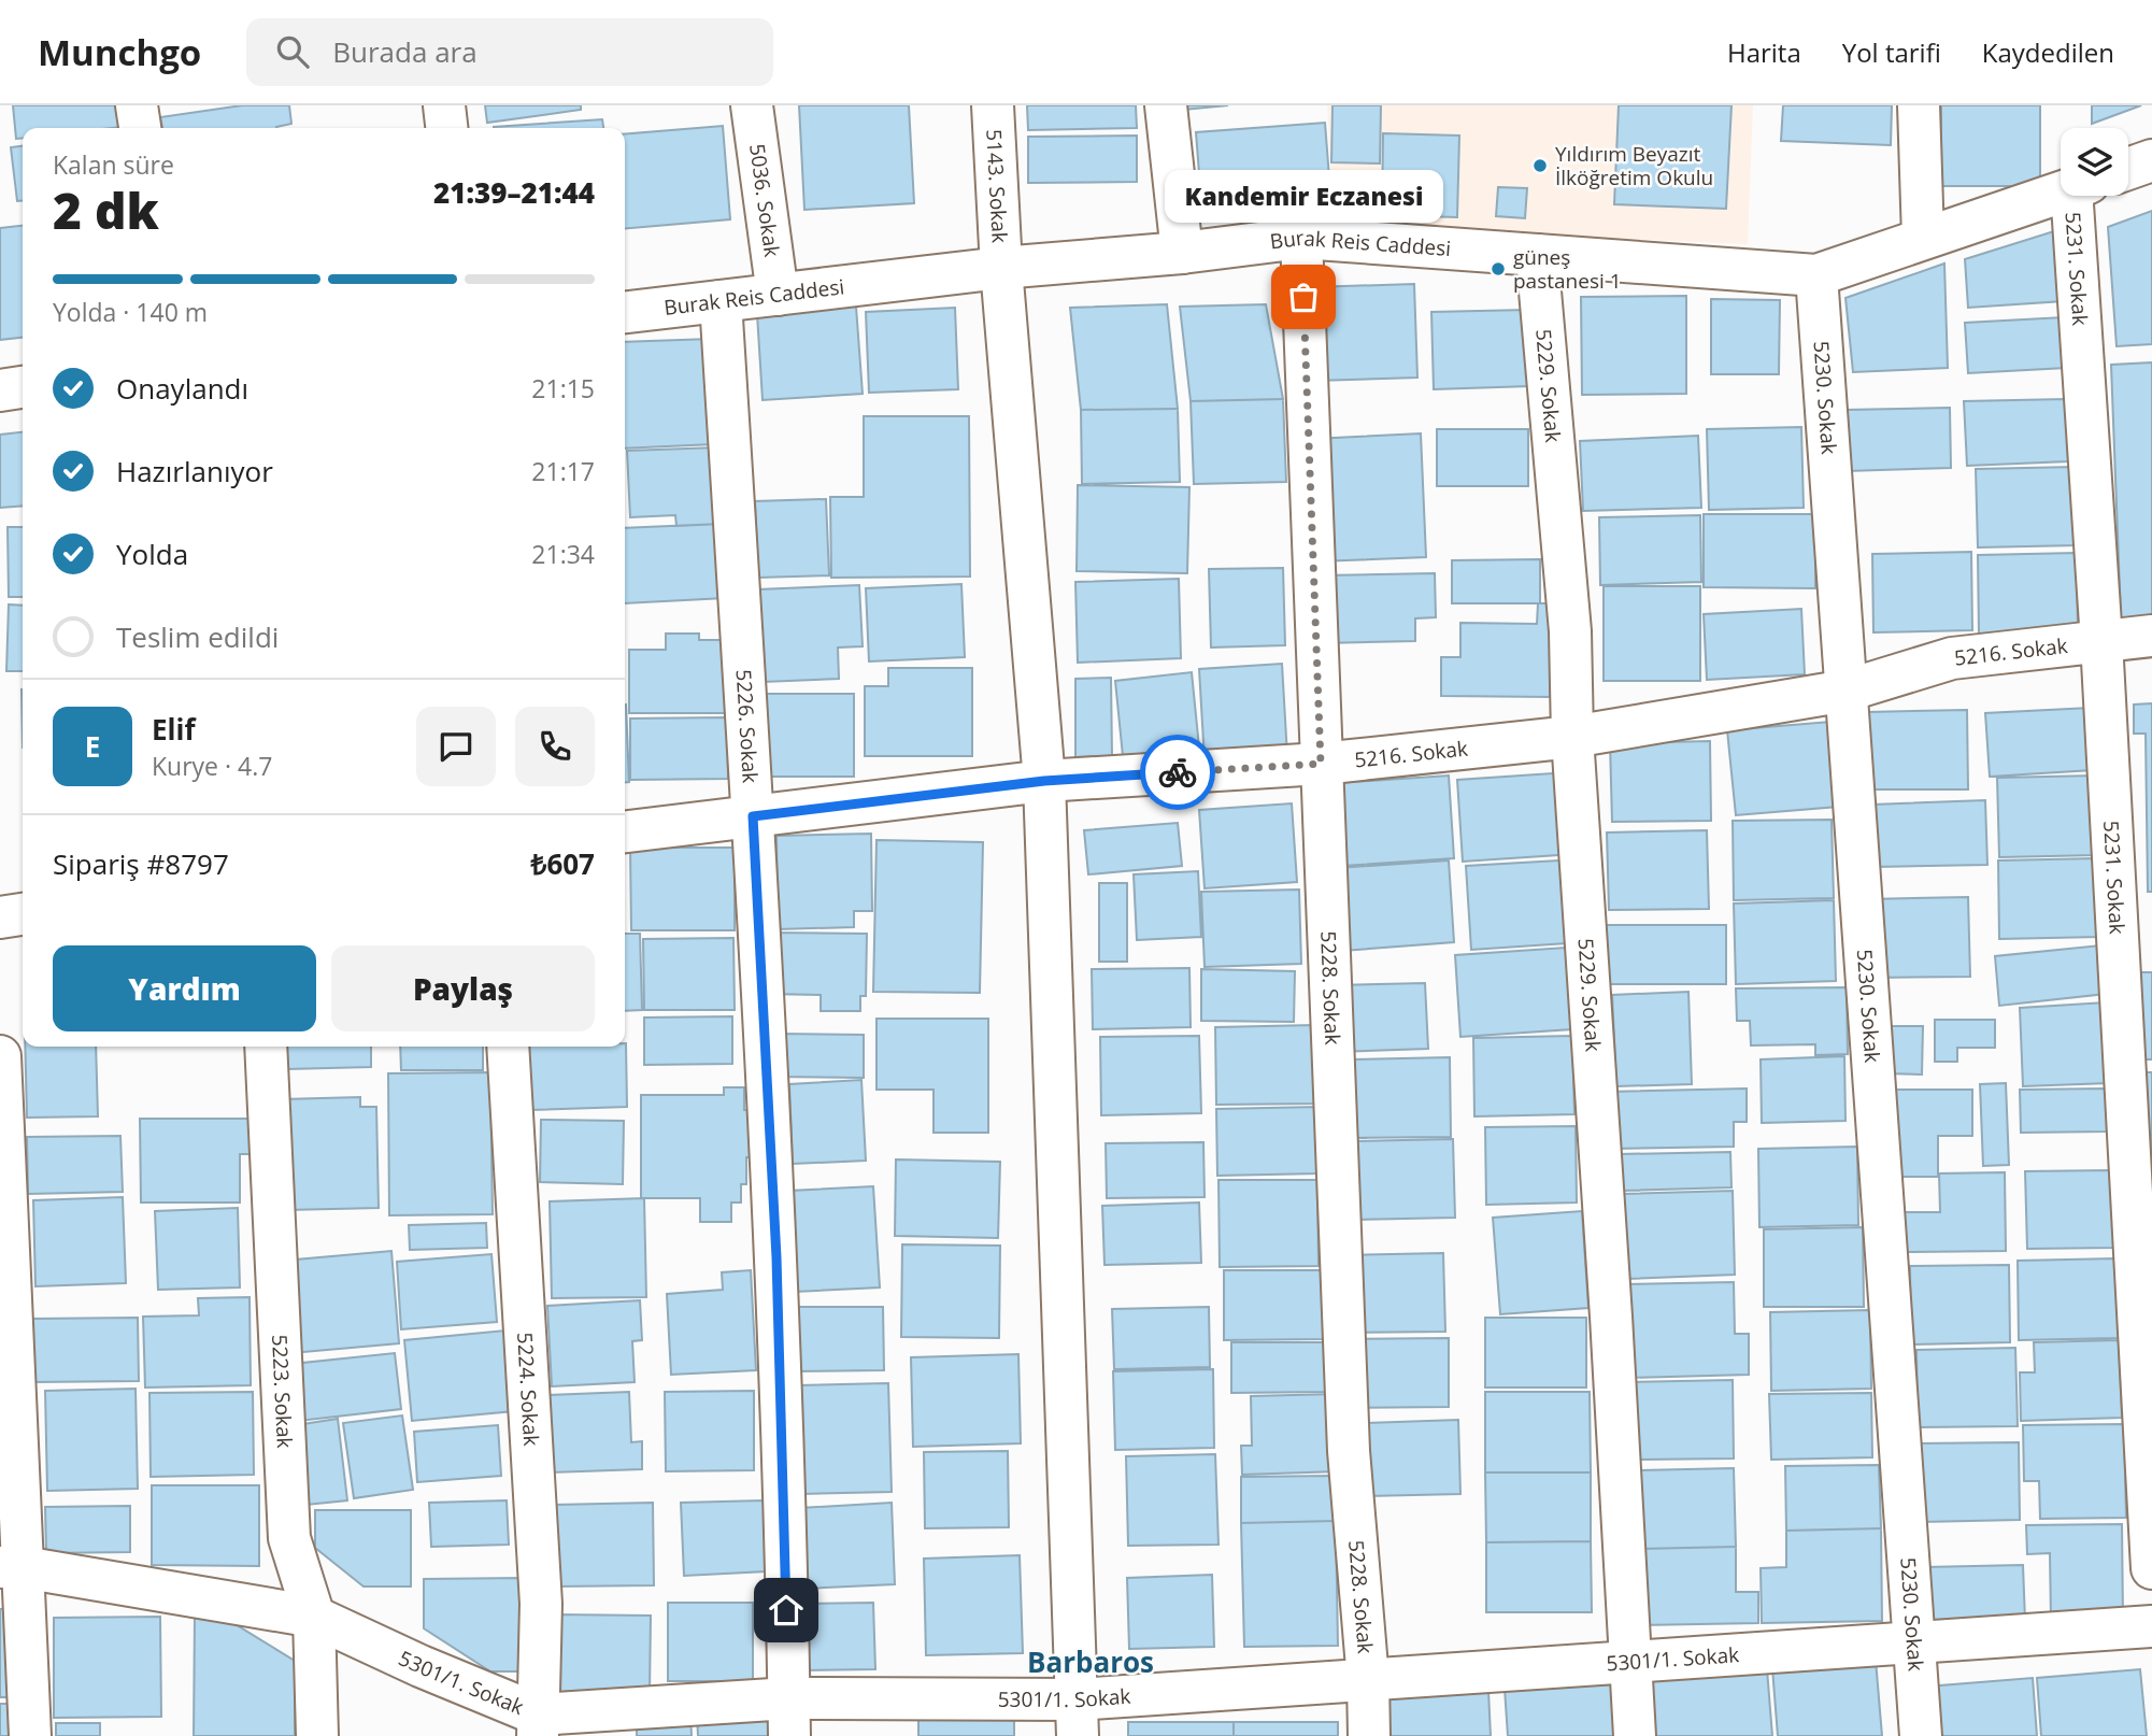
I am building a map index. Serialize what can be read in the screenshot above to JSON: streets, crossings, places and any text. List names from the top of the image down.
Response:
{
  "streets": {
    "street": [
      "5143. Sokak",
      "5036. Sokak",
      "Burak Reis Caddesi",
      "5231. Sokak",
      "5229. Sokak",
      "5230. Sokak",
      "5216. Sokak",
      "5226. Sokak",
      "5228. Sokak",
      "5224. Sokak",
      "5223. Sokak",
      "5301/1. Sokak"
    ]
  },
  "crossings": [
    ["5143. Sokak", "Burak Reis Caddesi"],
    ["5143. Sokak", "5216. Sokak"],
    ["5143. Sokak", "5301/1. Sokak"],
    ["5036. Sokak", "Burak Reis Caddesi"],
    ["Burak Reis Caddesi", "5229. Sokak"],
    ["Burak Reis Caddesi", "5230. Sokak"],
    ["Burak Reis Caddesi", "5226. Sokak"],
    ["Burak Reis Caddesi", "5228. Sokak"],
    ["5231. Sokak", "5216. Sokak"],
    ["5229. Sokak", "5216. Sokak"],
    ["5229. Sokak", "5301/1. Sokak"],
    ["5230. Sokak", "5216. Sokak"],
    ["5230. Sokak", "5301/1. Sokak"],
    ["5216. Sokak", "5226. Sokak"],
    ["5216. Sokak", "5228. Sokak"],
    ["5226. Sokak", "5301/1. Sokak"],
    ["5228. Sokak", "5301/1. Sokak"],
    ["5224. Sokak", "5301/1. Sokak"],
    ["5223. Sokak", "5301/1. Sokak"]
  ],
  "districts": ["Barbaros"],
  "places": ["Yıldırım Beyazıt İlköğretim Okulu", "güneş pastanesi 1", "Kandemir Eczanesi"],
  "page": {
    "header": "Munchgo",
    "search": "Burada ara",
    "nav": ["Harita", "Yol tarifi", "Kaydedilen"],
    "heading": ["2 dk", "Kalan süre", "21:39–21:44"],
    "panel": [
      "Elif",
      "Kurye · 4.7",
      "Sipariş #8797",
      "₺607"
    ],
    "bubble": "Kandemir Eczanesi",
    "bar": "Yolda · 140 m",
    "list": [
      ["Onaylandı", "21:15"],
      ["Hazırlanıyor", "21:17"],
      ["Yolda", "21:34"],
      "Teslim edildi"
    ],
    "round": "E",
    "buttons": ["Yardım", "Paylaş"]
  }
}
